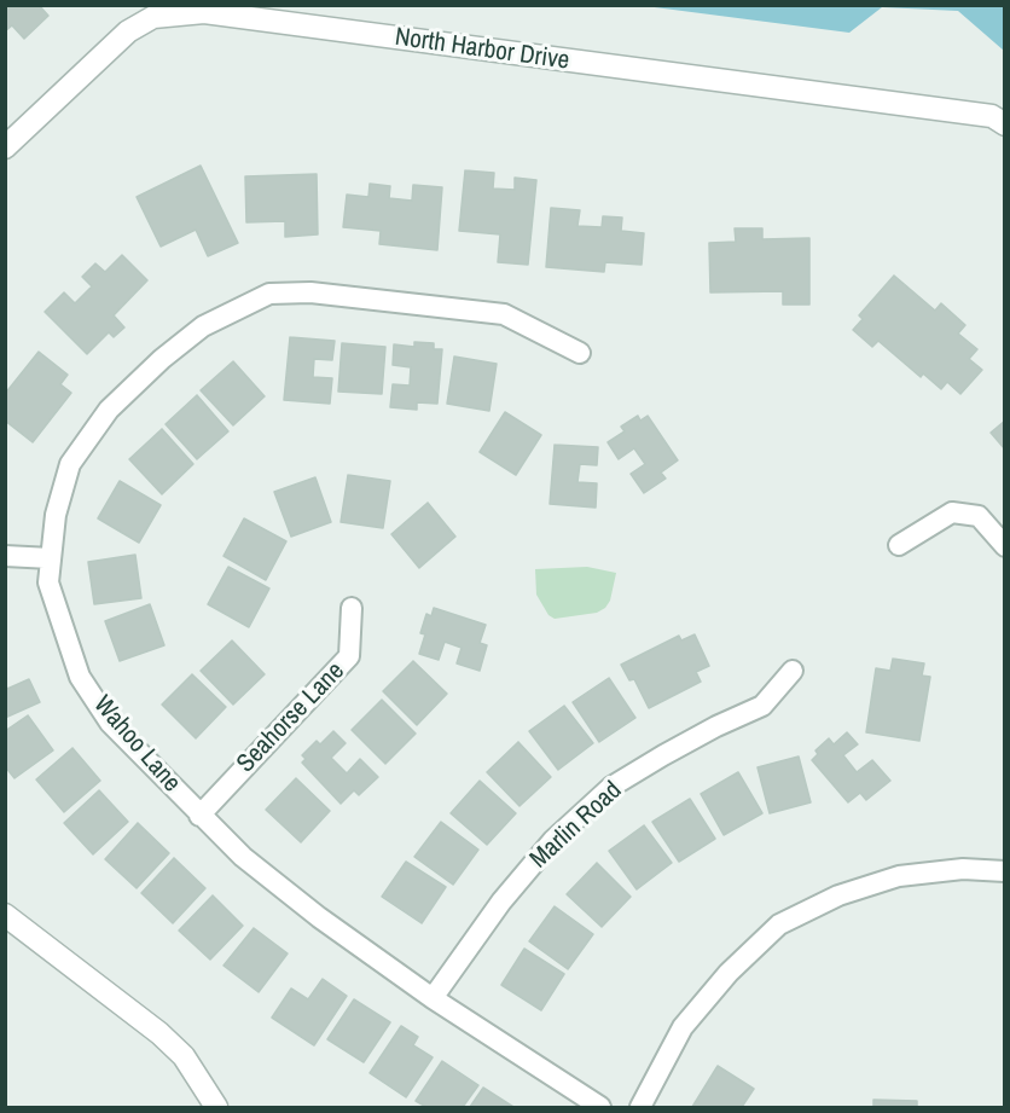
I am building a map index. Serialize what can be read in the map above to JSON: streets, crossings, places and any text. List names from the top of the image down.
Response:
{
  "streets": {
    "street": [
      "North Harbor Drive",
      "Seahorse Lane",
      "Wahoo Lane",
      "Marlin Road"
    ]
  },
  "crossings": [
    ["Seahorse Lane", "Wahoo Lane"],
    ["Wahoo Lane", "Marlin Road"]
  ]
}
